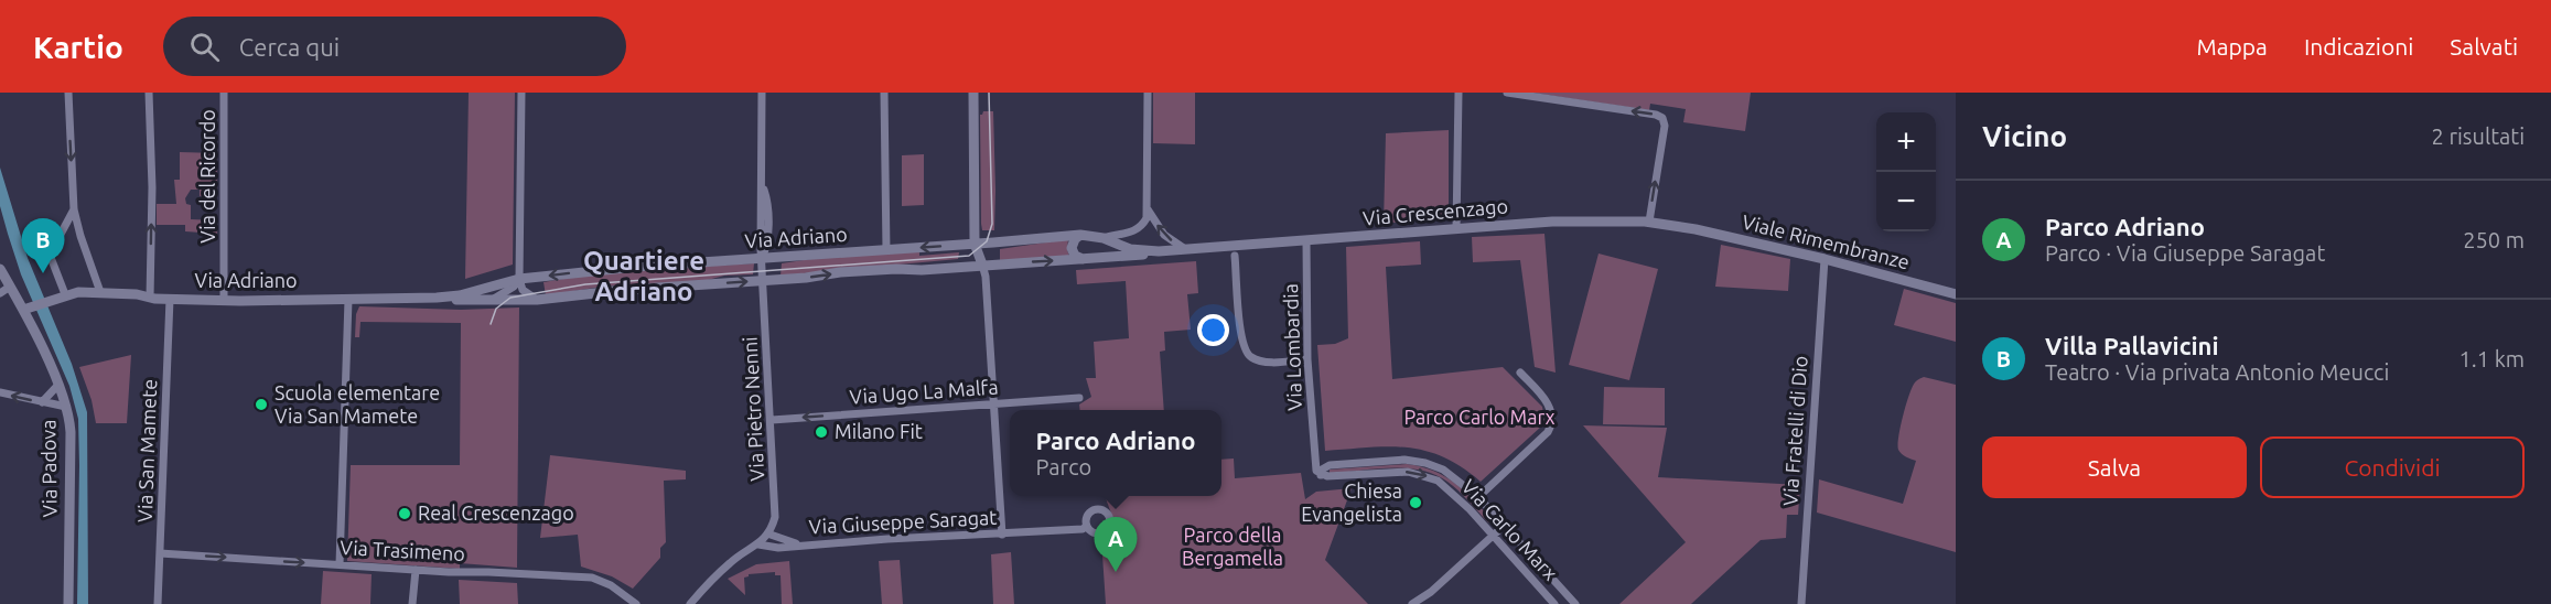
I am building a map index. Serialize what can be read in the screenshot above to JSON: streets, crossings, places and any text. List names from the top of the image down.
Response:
{
  "streets": {
    "street": [
      "Via del Ricordo",
      "Via Crescenzago",
      "Via Adriano",
      "Viale Rimembranze",
      "Via Lombardia",
      "Via Ugo La Malfa",
      "Via Pietro Nenni",
      "Via Fratelli di Dio",
      "Via San Mamete",
      "Via Padova",
      "Via Giuseppe Saragat",
      "Via Carlo Marx",
      "Via Trasimeno"
    ]
  },
  "crossings": [
    ["Via del Ricordo", "Via Adriano"],
    ["Via Crescenzago", "Via Adriano"],
    ["Via Crescenzago", "Viale Rimembranze"],
    ["Via Crescenzago", "Via Lombardia"],
    ["Via Adriano", "Via Pietro Nenni"],
    ["Via Adriano", "Via San Mamete"],
    ["Via Adriano", "Via Padova"],
    ["Viale Rimembranze", "Via Fratelli di Dio"],
    ["Via Ugo La Malfa", "Via Pietro Nenni"],
    ["Via Pietro Nenni", "Via Giuseppe Saragat"],
    ["Via San Mamete", "Via Trasimeno"]
  ],
  "one_way": ["Via Ugo La Malfa", "Via Trasimeno"],
  "districts": ["Quartiere Adriano"],
  "parks": ["Parco Carlo Marx", "Parco della Bergamella"],
  "places": [
    "Scuola elementare Via San Mamete",
    "Milano Fit",
    "Chiesa Evangelista",
    "Real Crescenzago"
  ],
  "page": {
    "header": "Kartio",
    "search": "Cerca qui",
    "nav": ["Mappa", "Indicazioni", "Salvati"],
    "heading": ["Vicino", "2 risultati"],
    "map_buttons": ["+", "−"],
    "list": [
      {
        "mark": "A",
        "name": "Parco Adriano",
        "note": "Parco · Via Giuseppe Saragat",
        "value": "250 m"
      },
      {
        "mark": "B",
        "name": "Villa Pallavicini",
        "note": "Teatro · Via privata Antonio Meucci",
        "value": "1.1 km"
      }
    ],
    "pins": ["B", "A"],
    "popup": ["Parco Adriano", "Parco"],
    "buttons": ["Salva", "Condividi"]
  }
}
